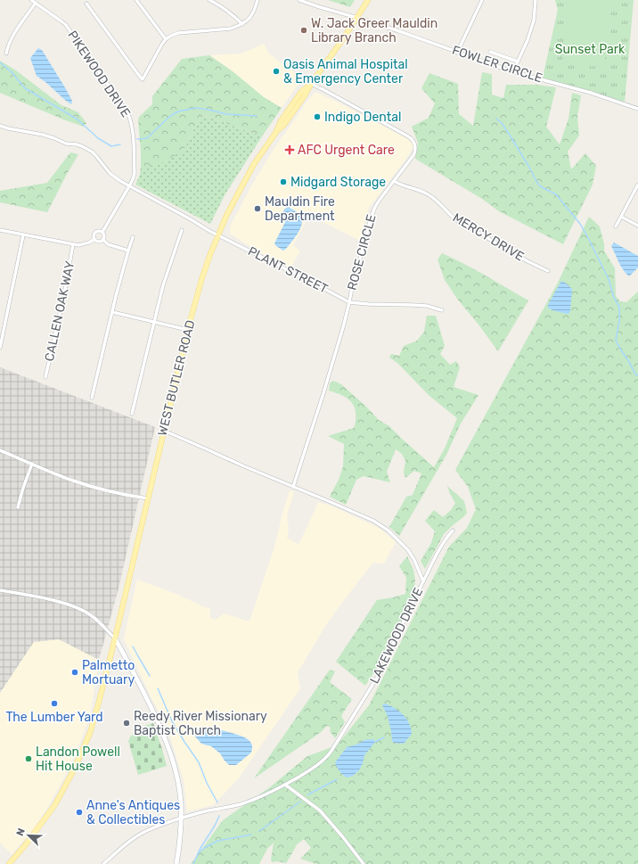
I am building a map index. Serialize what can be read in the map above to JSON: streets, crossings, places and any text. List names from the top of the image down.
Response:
{
  "streets": {
    "main road": ["WEST BUTLER ROAD"],
    "street": [
      "FOWLER CIRCLE",
      "PIKEWOOD DRIVE",
      "MERCY DRIVE",
      "ROSE CIRCLE",
      "PLANT STREET",
      "CALLEN OAK WAY",
      "LAKEWOOD DRIVE"
    ]
  },
  "crossings": [
    ["FOWLER CIRCLE", "WEST BUTLER ROAD"],
    ["PIKEWOOD DRIVE", "PLANT STREET"],
    ["MERCY DRIVE", "ROSE CIRCLE"],
    ["ROSE CIRCLE", "PLANT STREET"],
    ["ROSE CIRCLE", "WEST BUTLER ROAD"],
    ["ROSE CIRCLE", "LAKEWOOD DRIVE"],
    ["PLANT STREET", "WEST BUTLER ROAD"],
    ["WEST BUTLER ROAD", "LAKEWOOD DRIVE"]
  ],
  "parks": ["Sunset Park"],
  "places": {
    "other": [
      "W. Jack Greer Mauldin Library Branch",
      "Oasis Animal Hospital & Emergency Center",
      "Indigo Dental",
      "Midgard Storage",
      "Mauldin Fire Department",
      "Palmetto Mortuary",
      "The Lumber Yard",
      "Reedy River Missionary Baptist Church",
      "Landon Powell Hit House",
      "Anne's Antiques & Collectibles"
    ],
    "health": ["AFC Urgent Care"]
  },
  "north": "top left"
}
